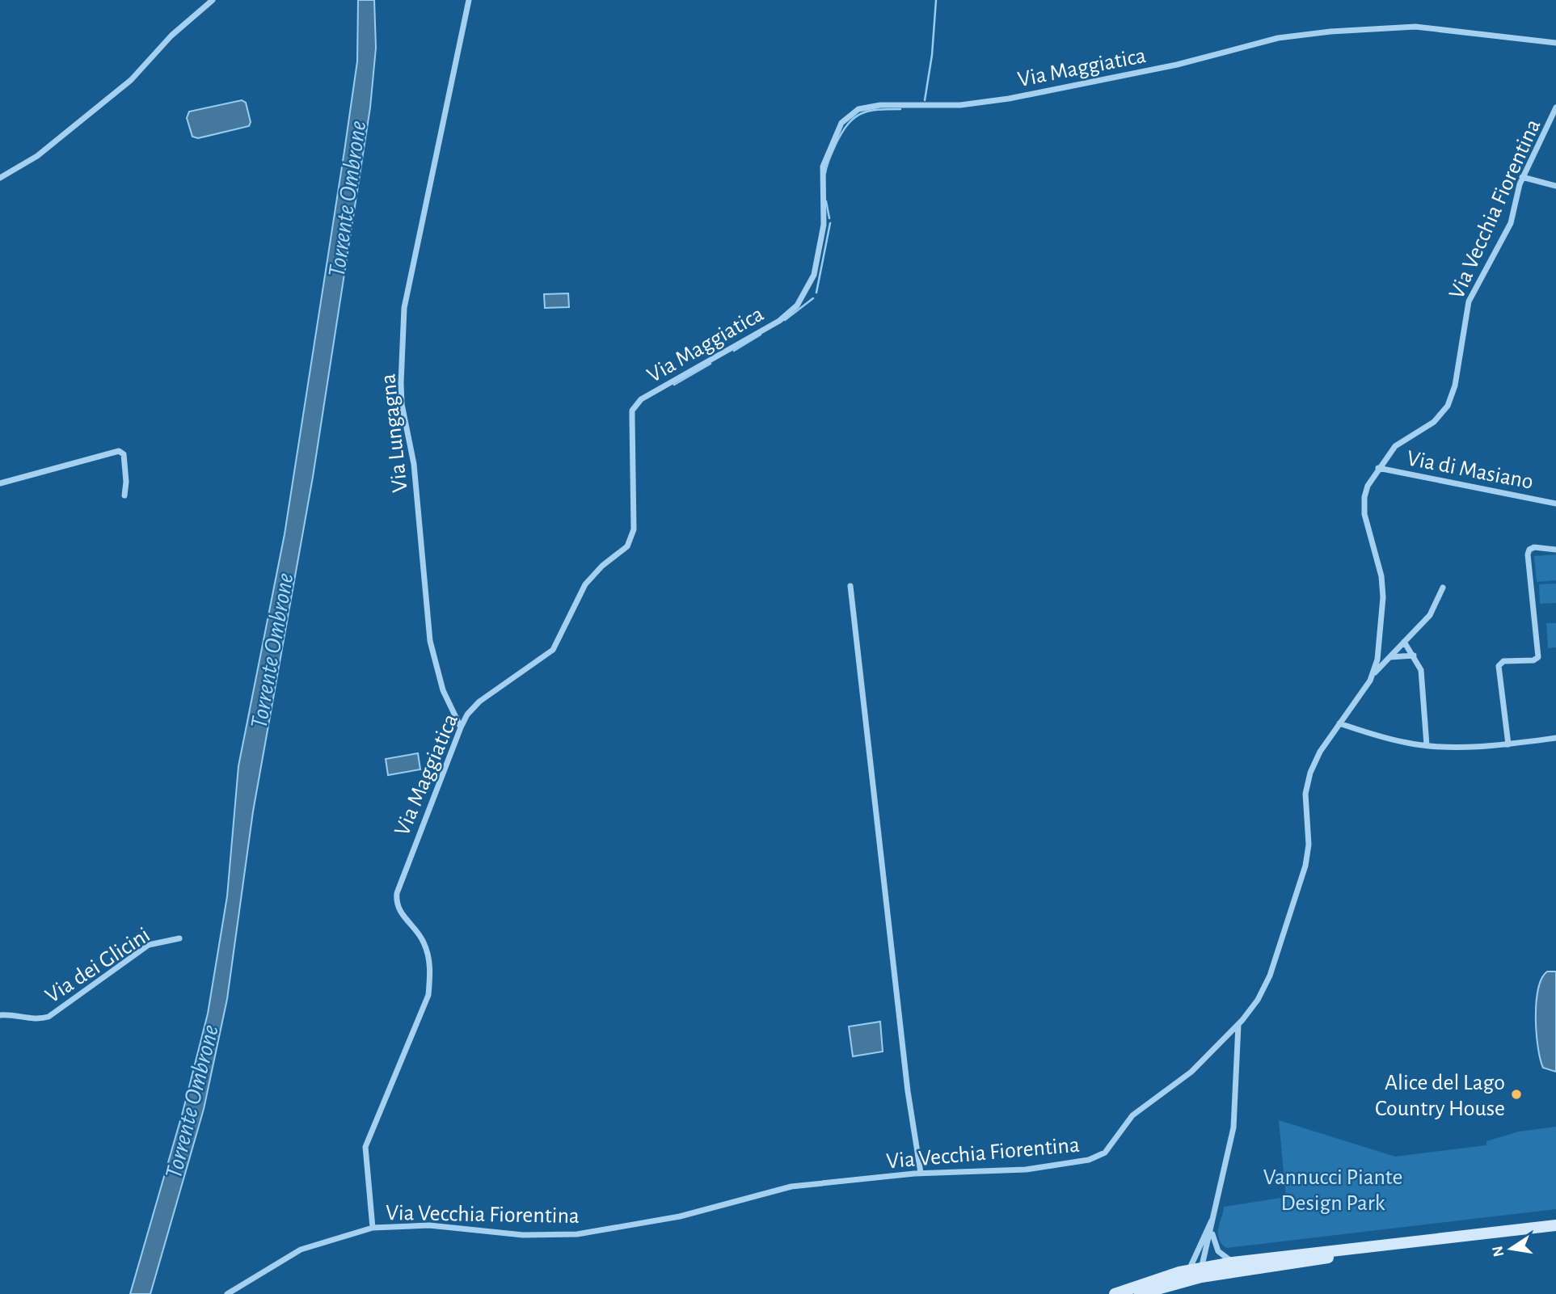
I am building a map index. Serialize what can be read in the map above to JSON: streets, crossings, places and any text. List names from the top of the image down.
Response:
{
  "streets": {
    "street": [
      "Via Maggiatica",
      "Via Vecchia Fiorentina",
      "Via Lungagna",
      "Via di Masiano",
      "Via dei Glicini"
    ]
  },
  "crossings": [
    ["Via Maggiatica", "Via Vecchia Fiorentina"],
    ["Via Maggiatica", "Via Lungagna"],
    ["Via Vecchia Fiorentina", "Via di Masiano"]
  ],
  "water": ["Torrente Ombrone"],
  "parks": ["Vannucci Piante Design Park"],
  "places": ["Alice del Lago Country House"],
  "north": "left"
}
